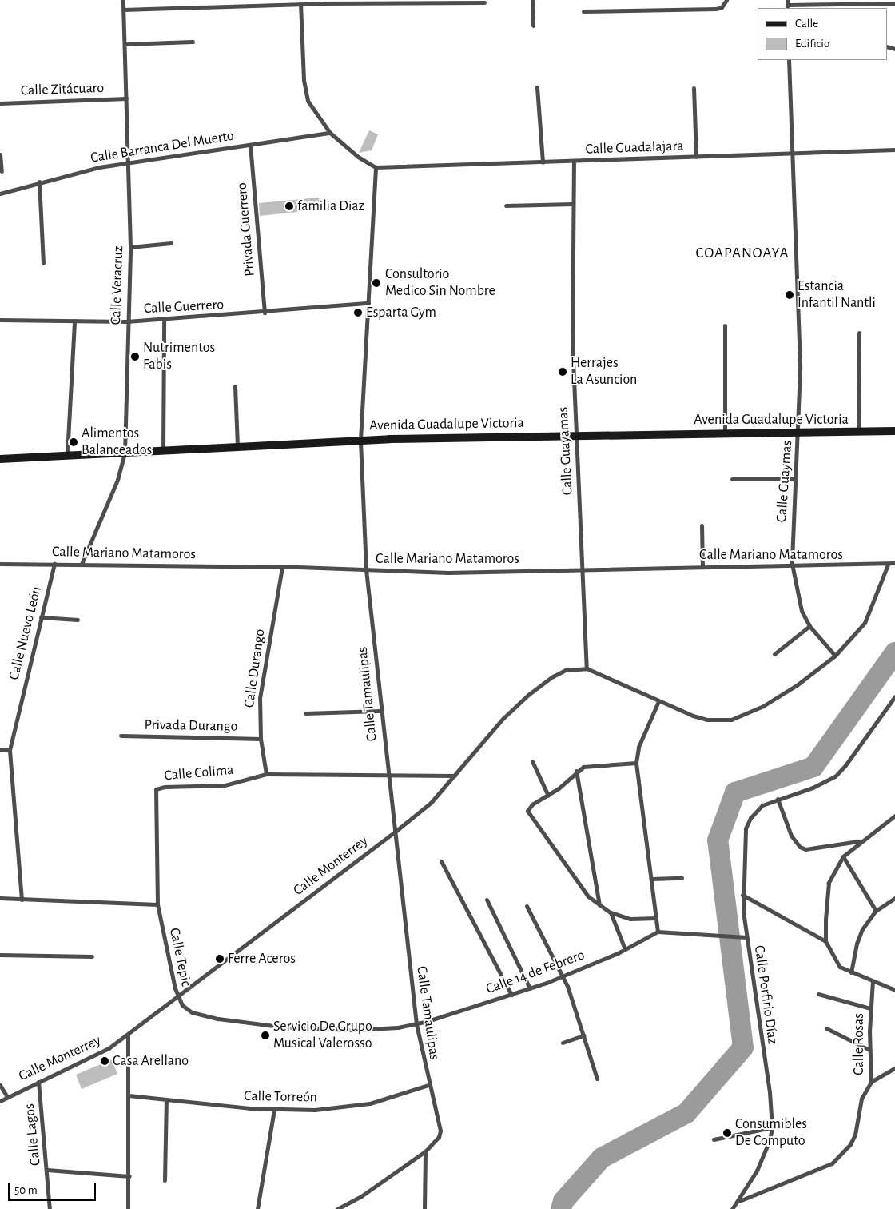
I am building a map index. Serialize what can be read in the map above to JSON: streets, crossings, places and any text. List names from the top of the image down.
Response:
{
  "streets": {
    "main road": ["Avenida Guadalupe Victoria"],
    "street": [
      "Calle Zitácuaro",
      "Calle Barranca Del Muerto",
      "Calle Guadalajara",
      "Privada Guerrero",
      "Calle Veracruz",
      "Calle Guerrero",
      "Calle Guayamas",
      "Calle Guaymas",
      "Calle Mariano Matamoros",
      "Calle Nuevo León",
      "Calle Durango",
      "Calle Tamaulipas",
      "Privada Durango",
      "Calle Colima",
      "Calle Monterrey",
      "Calle Tepic",
      "Calle 14 de Febrero",
      "Calle Porfirio Díaz",
      "Calle Rosas",
      "Calle Torreón",
      "Calle Lagos"
    ]
  },
  "crossings": [
    ["Calle Zitácuaro", "Calle Veracruz"],
    ["Calle Barranca Del Muerto", "Privada Guerrero"],
    ["Calle Barranca Del Muerto", "Calle Veracruz"],
    ["Calle Guadalajara", "Calle Guayamas"],
    ["Calle Guadalajara", "Calle Guaymas"],
    ["Calle Guadalajara", "Calle Tamaulipas"],
    ["Privada Guerrero", "Calle Guerrero"],
    ["Calle Veracruz", "Calle Guerrero"],
    ["Calle Veracruz", "Avenida Guadalupe Victoria"],
    ["Calle Veracruz", "Calle Mariano Matamoros"],
    ["Calle Guerrero", "Calle Tamaulipas"],
    ["Avenida Guadalupe Victoria", "Calle Guayamas"],
    ["Avenida Guadalupe Victoria", "Calle Guaymas"],
    ["Avenida Guadalupe Victoria", "Calle Tamaulipas"],
    ["Calle Guayamas", "Calle Mariano Matamoros"],
    ["Calle Guayamas", "Calle Monterrey"],
    ["Calle Guaymas", "Calle Mariano Matamoros"],
    ["Calle Guaymas", "Calle Monterrey"],
    ["Calle Mariano Matamoros", "Calle Nuevo León"],
    ["Calle Mariano Matamoros", "Calle Durango"],
    ["Calle Mariano Matamoros", "Calle Tamaulipas"],
    ["Calle Mariano Matamoros", "Calle Monterrey"],
    ["Calle Durango", "Privada Durango"],
    ["Calle Durango", "Calle Colima"],
    ["Calle Tamaulipas", "Calle Colima"],
    ["Calle Tamaulipas", "Calle Monterrey"],
    ["Calle Tamaulipas", "Calle Tepic"],
    ["Calle Tamaulipas", "Calle 14 de Febrero"],
    ["Calle Tamaulipas", "Calle Torreón"],
    ["Calle Colima", "Calle Monterrey"],
    ["Calle Colima", "Calle Tepic"],
    ["Calle Monterrey", "Calle Tepic"],
    ["Calle Monterrey", "Calle Lagos"],
    ["Calle Tepic", "Calle 14 de Febrero"],
    ["Calle Porfirio Díaz", "Calle Rosas"]
  ],
  "districts": ["COAPANOAYA"],
  "places": [
    "familia Diaz",
    "Consultorio Medico Sin Nombre",
    "Estancia Infantil Nantli",
    "Esparta Gym",
    "Nutrimentos Fabis",
    "Herrajes La Asuncion",
    "Alimentos Balanceados",
    "Ferre Aceros",
    "Servicio De Grupo Musical Valerosso",
    "Casa Arellano",
    "Consumibles De Computo"
  ],
  "legend": ["Calle", "Edificio"],
  "scale_bar": "50 m"
}
